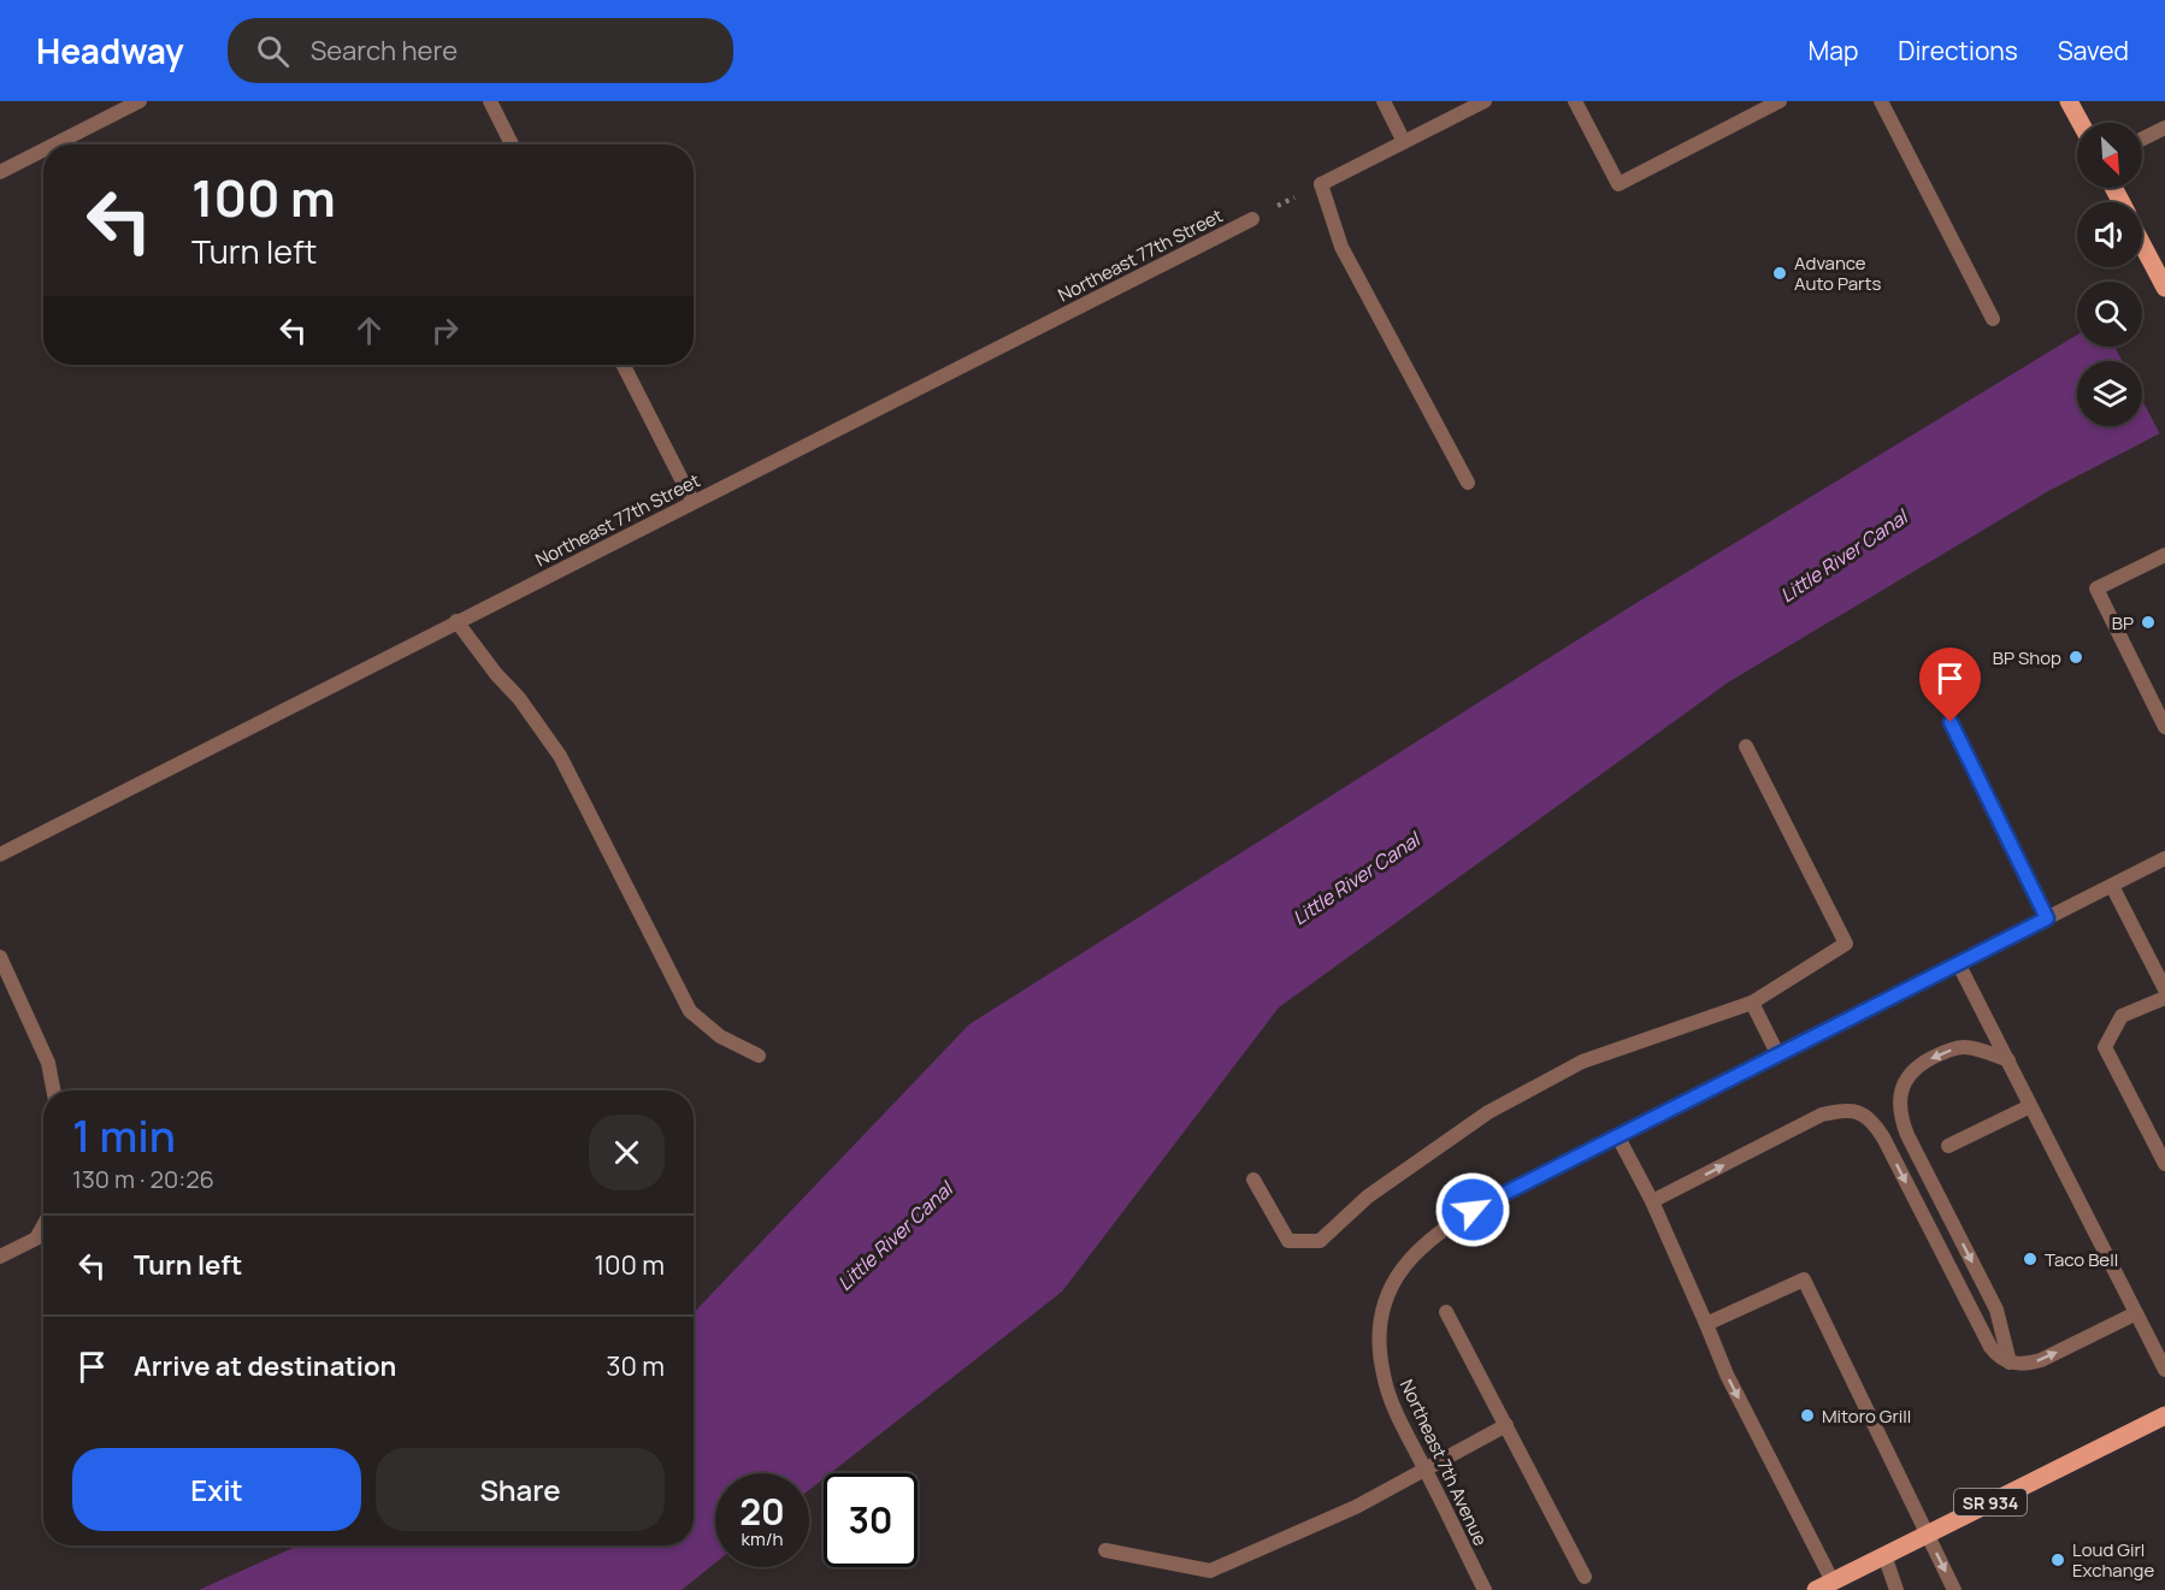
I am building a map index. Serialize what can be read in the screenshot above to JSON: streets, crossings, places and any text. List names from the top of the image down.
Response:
{
  "streets": {
    "main road": ["SR 934"],
    "street": ["Northeast 77th Street", "Northeast 7th Avenue"]
  },
  "water": ["Little River Canal"],
  "places": [
    "Advance Auto Parts",
    "BP",
    "BP Shop",
    "Taco Bell",
    "Mitoro Grill",
    "Loud Girl Exchange"
  ],
  "north": "bottom right",
  "page": {
    "header": "Headway",
    "search": "Search here",
    "nav": ["Map", "Directions", "Saved"],
    "turn": ["100 m", "Turn left"],
    "heading": ["1 min", "130 m · 20:26"],
    "list": [
      {
        "name": "Turn left",
        "value": "100 m"
      },
      {
        "name": "Arrive at destination",
        "value": "30 m"
      }
    ],
    "buttons": ["Exit", "Share"],
    "speed": "20 km/h",
    "limit": "30"
  }
}
